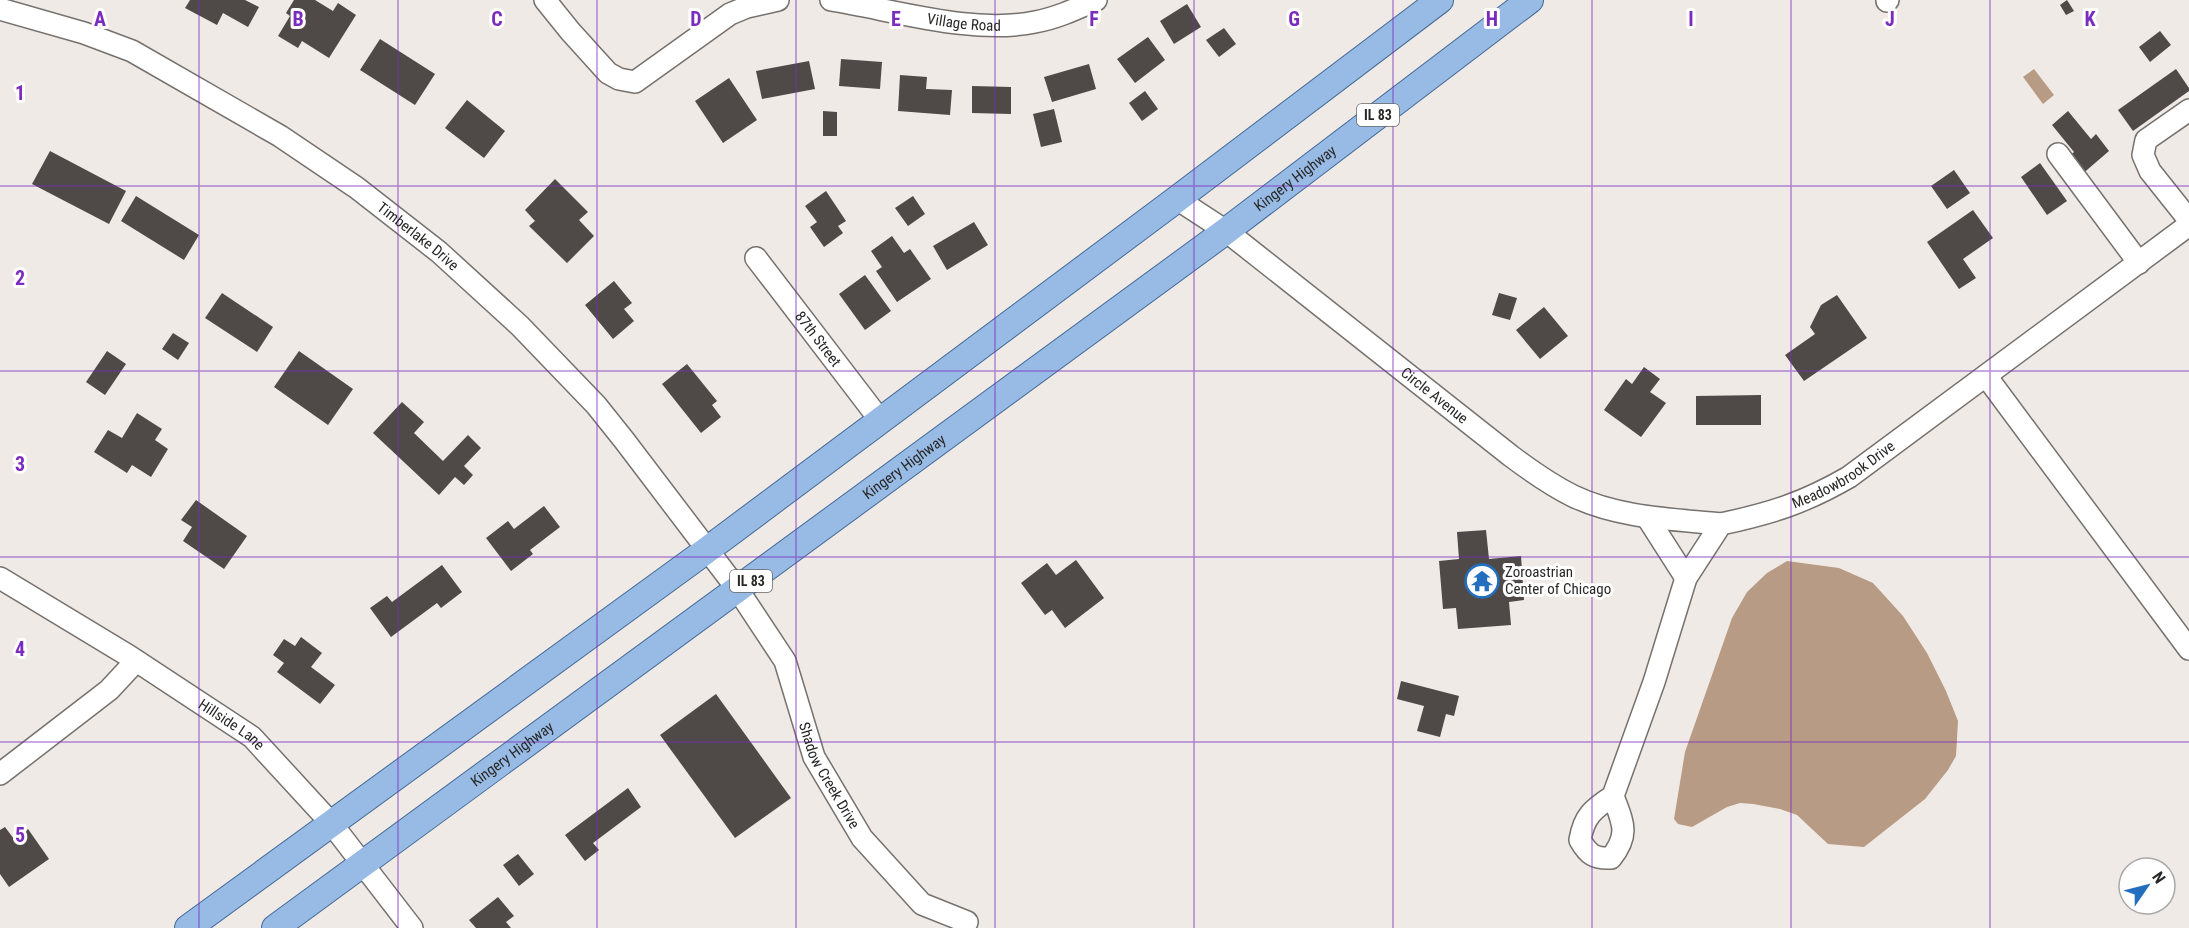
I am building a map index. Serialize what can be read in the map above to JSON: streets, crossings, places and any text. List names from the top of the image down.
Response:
{
  "streets": {
    "main road": ["IL 83", "Kingery Highway"],
    "street": [
      "Village Road",
      "Timberlake Drive",
      "87th Street",
      "Circle Avenue",
      "Meadowbrook Drive",
      "Hillside Lane",
      "Shadow Creek Drive"
    ]
  },
  "crossings": [
    ["Kingery Highway", "Timberlake Drive"],
    ["Kingery Highway", "Circle Avenue"],
    ["Kingery Highway", "Hillside Lane"],
    ["Kingery Highway", "Shadow Creek Drive"],
    ["Timberlake Drive", "Shadow Creek Drive"],
    ["Circle Avenue", "Meadowbrook Drive"]
  ],
  "places": {
    "temple": ["Zoroastrian Center of Chicago"]
  },
  "north": "top right",
  "grid": {
    "columns": [
      "A",
      "B",
      "C",
      "D",
      "E",
      "F",
      "G",
      "H",
      "I",
      "J",
      "K"
    ],
    "rows": [
      "1",
      "2",
      "3",
      "4",
      "5"
    ]
  }
}
